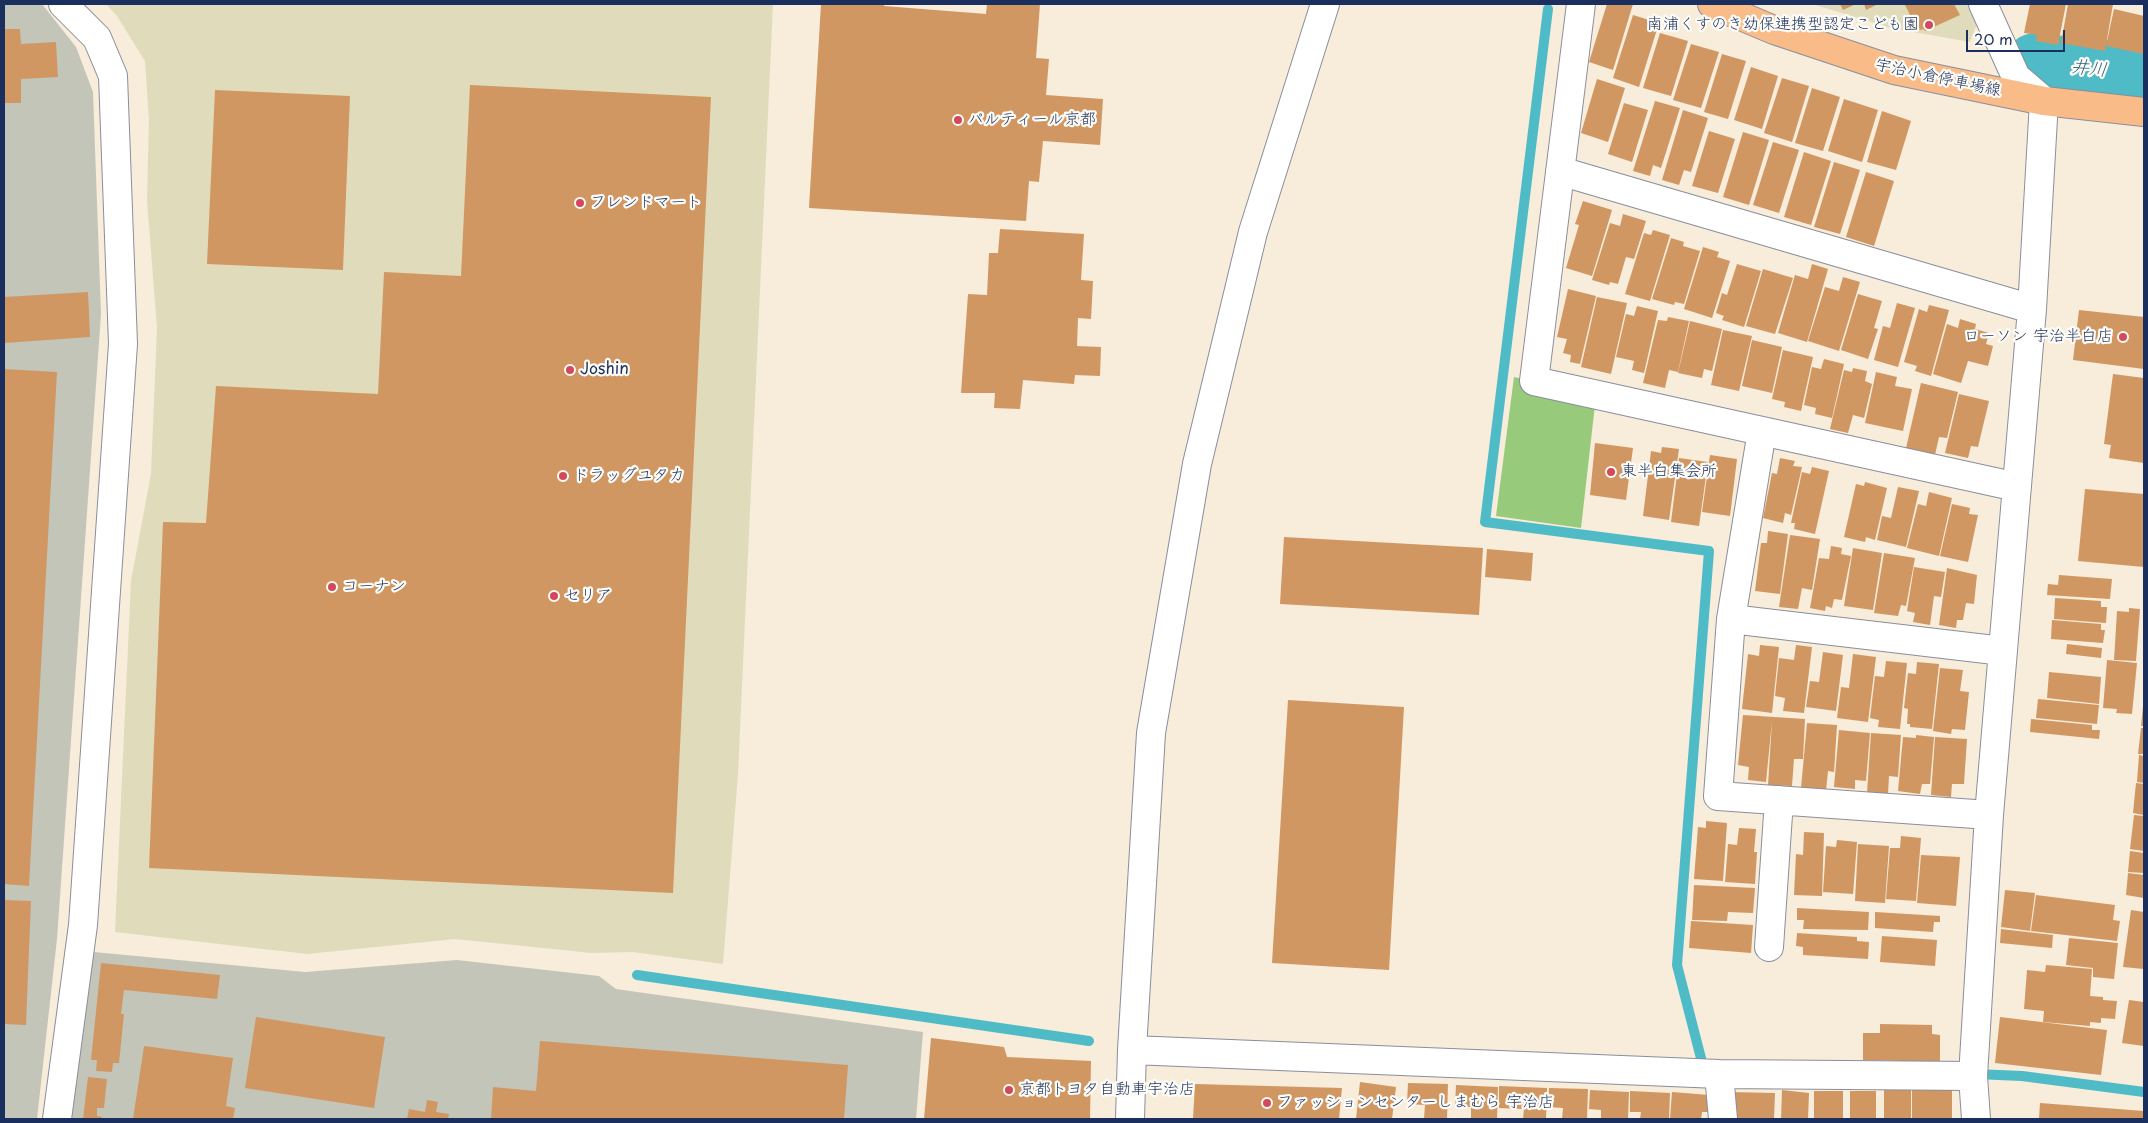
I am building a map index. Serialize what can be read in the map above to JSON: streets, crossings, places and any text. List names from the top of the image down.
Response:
{
  "streets": {
    "main road": ["宇治小倉停車場線"]
  },
  "water": ["井川"],
  "places": [
    "南浦くすのき幼保連携型認定こども園",
    "パルティール京都",
    "フレンドマート",
    "ローソン 宇治半白店",
    "Joshin",
    "東半白集会所",
    "ドラッグユタカ",
    "コーナン",
    "セリア",
    "京都トヨタ自動車宇治店",
    "ファッションセンターしまむら 宇治店"
  ],
  "scale_bar": "20 m"
}
